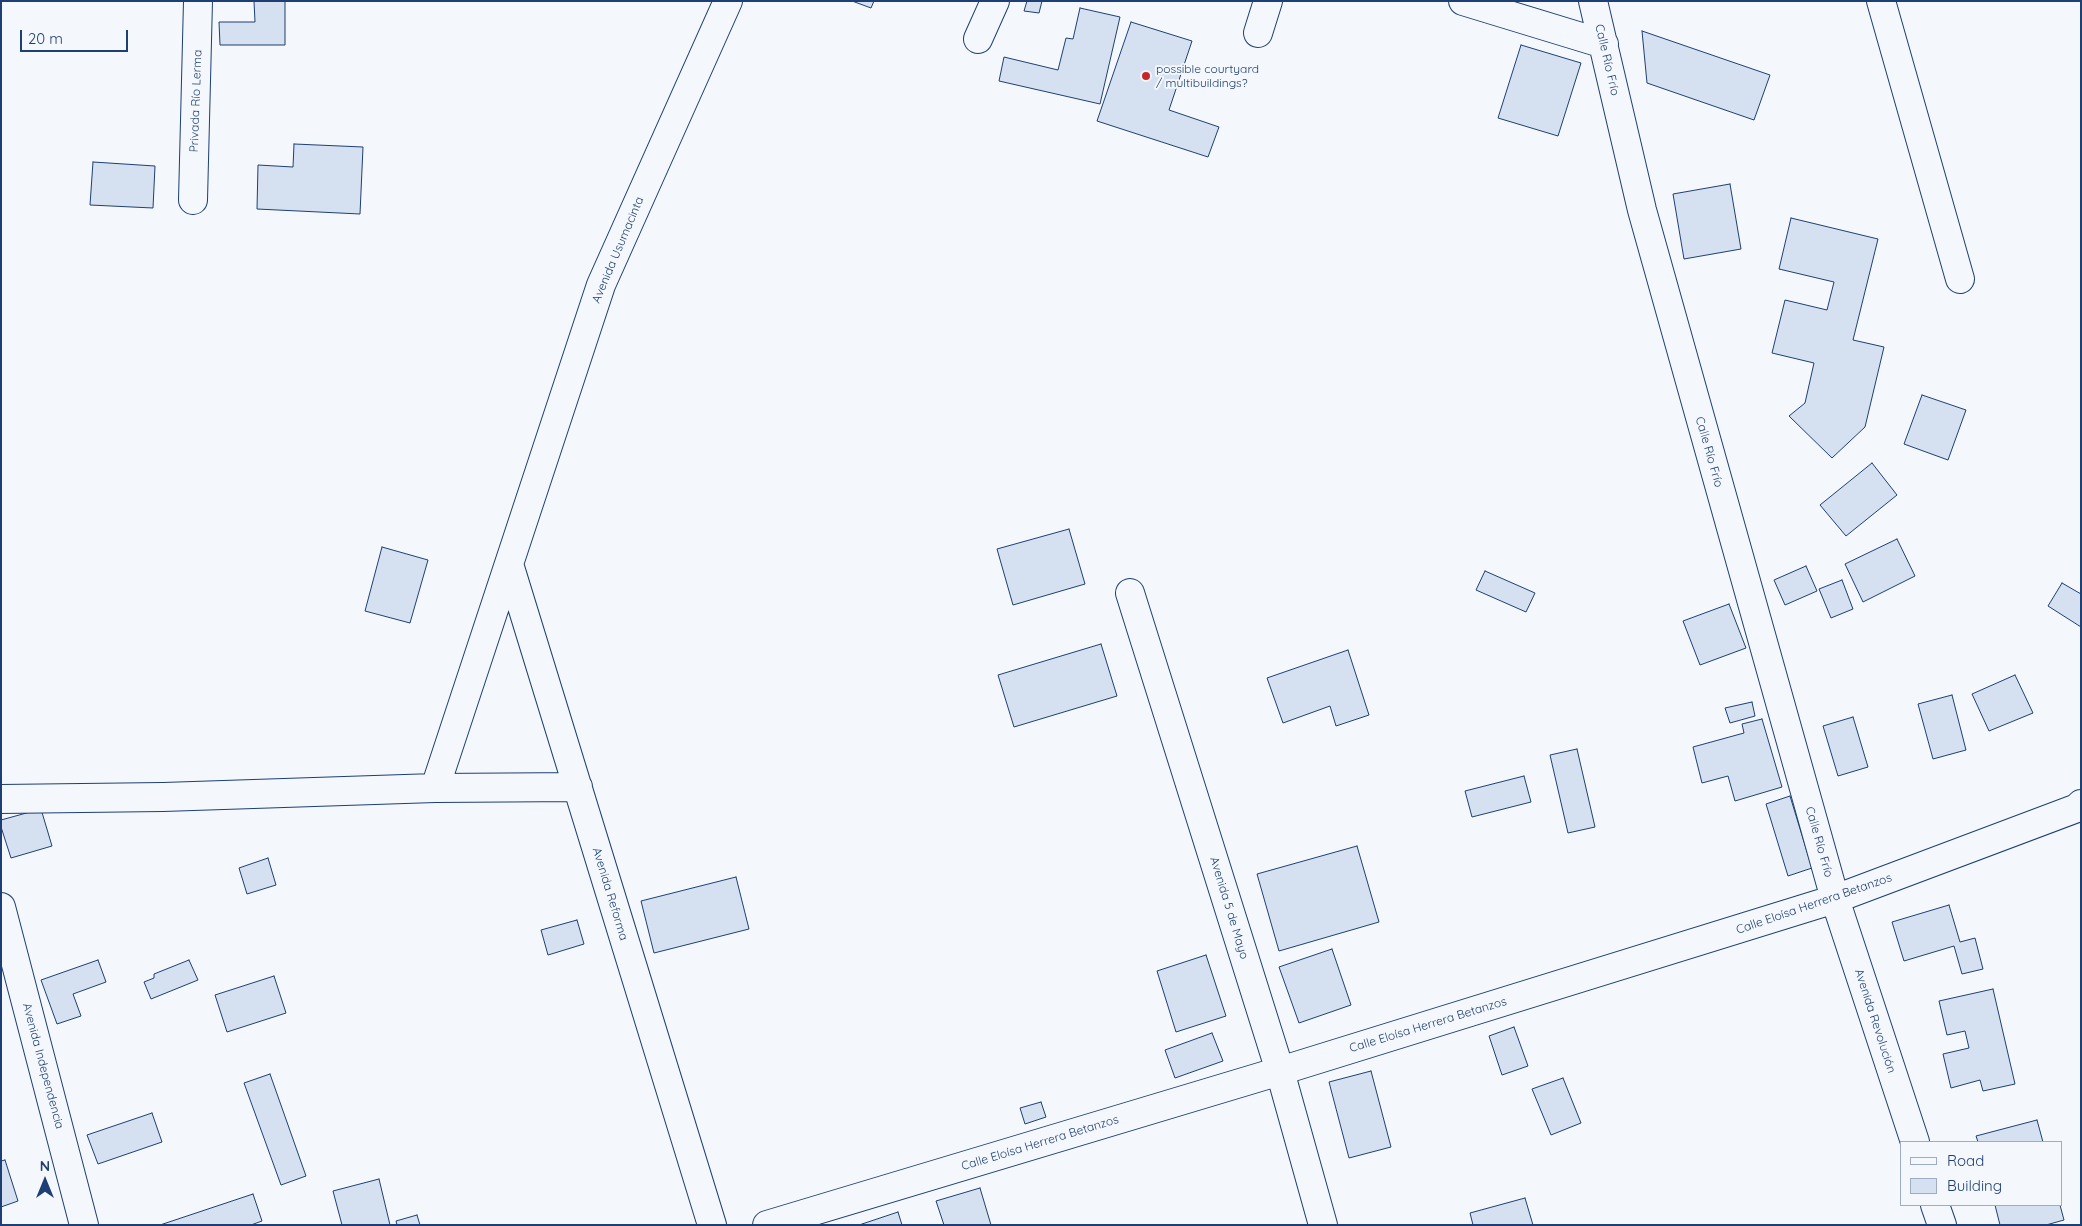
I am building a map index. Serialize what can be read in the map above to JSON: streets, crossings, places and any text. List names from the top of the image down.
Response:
{
  "streets": {
    "street": [
      "Calle Río Frío",
      "Privada Río Lerma",
      "Avenida Usumacinta",
      "Avenida Reforma",
      "Calle Eloísa Herrera Betanzos",
      "Avenida 5 de Mayo",
      "Avenida Revolución",
      "Avenida Independencia"
    ]
  },
  "crossings": [
    ["Calle Río Frío", "Calle Eloísa Herrera Betanzos"],
    ["Calle Río Frío", "Avenida Revolución"],
    ["Avenida Usumacinta", "Avenida Reforma"],
    ["Calle Eloísa Herrera Betanzos", "Avenida 5 de Mayo"],
    ["Calle Eloísa Herrera Betanzos", "Avenida Revolución"]
  ],
  "places": ["possible courtyard / multibuildings?"],
  "legend": ["Road", "Building"],
  "scale_bar": "20 m",
  "north": "top"
}
